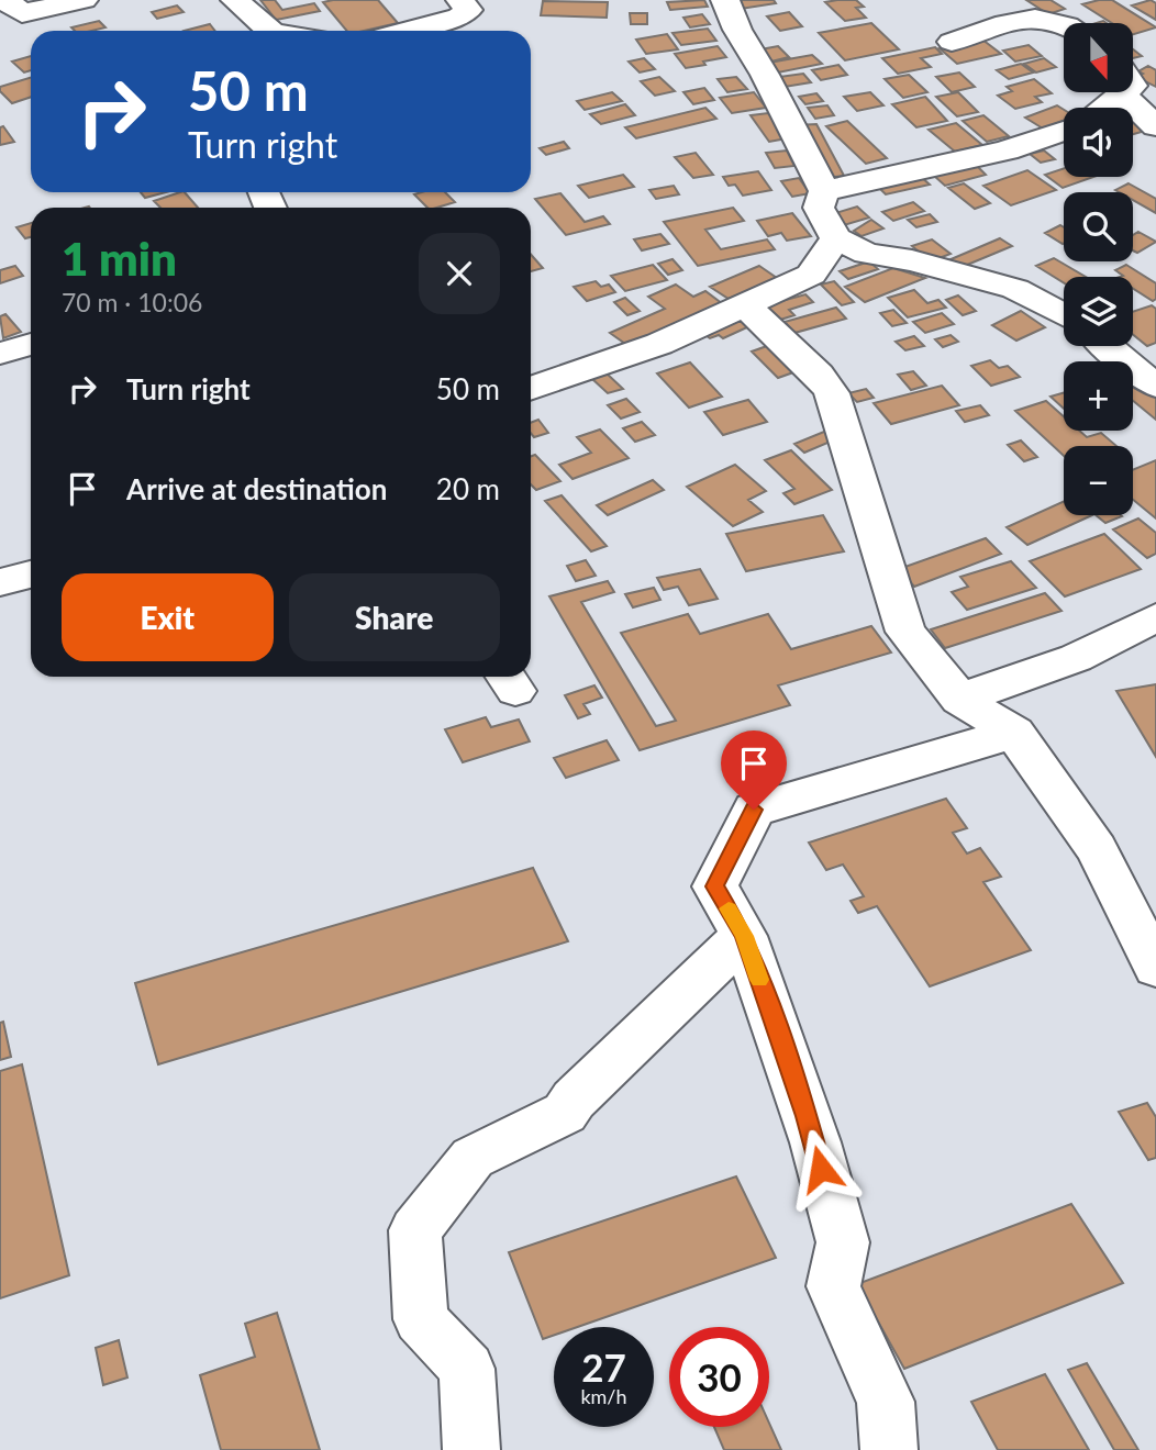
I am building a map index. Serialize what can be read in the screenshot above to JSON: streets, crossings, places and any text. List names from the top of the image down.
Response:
{
  "north": "bottom",
  "page": {
    "map_buttons": ["+", "−"],
    "turn": ["50 m", "Turn right"],
    "heading": ["1 min", "70 m · 10:06"],
    "list": [
      {
        "name": "Turn right",
        "value": "50 m"
      },
      {
        "name": "Arrive at destination",
        "value": "20 m"
      }
    ],
    "buttons": ["Exit", "Share"],
    "speed": "27 km/h",
    "limit": "30"
  }
}
